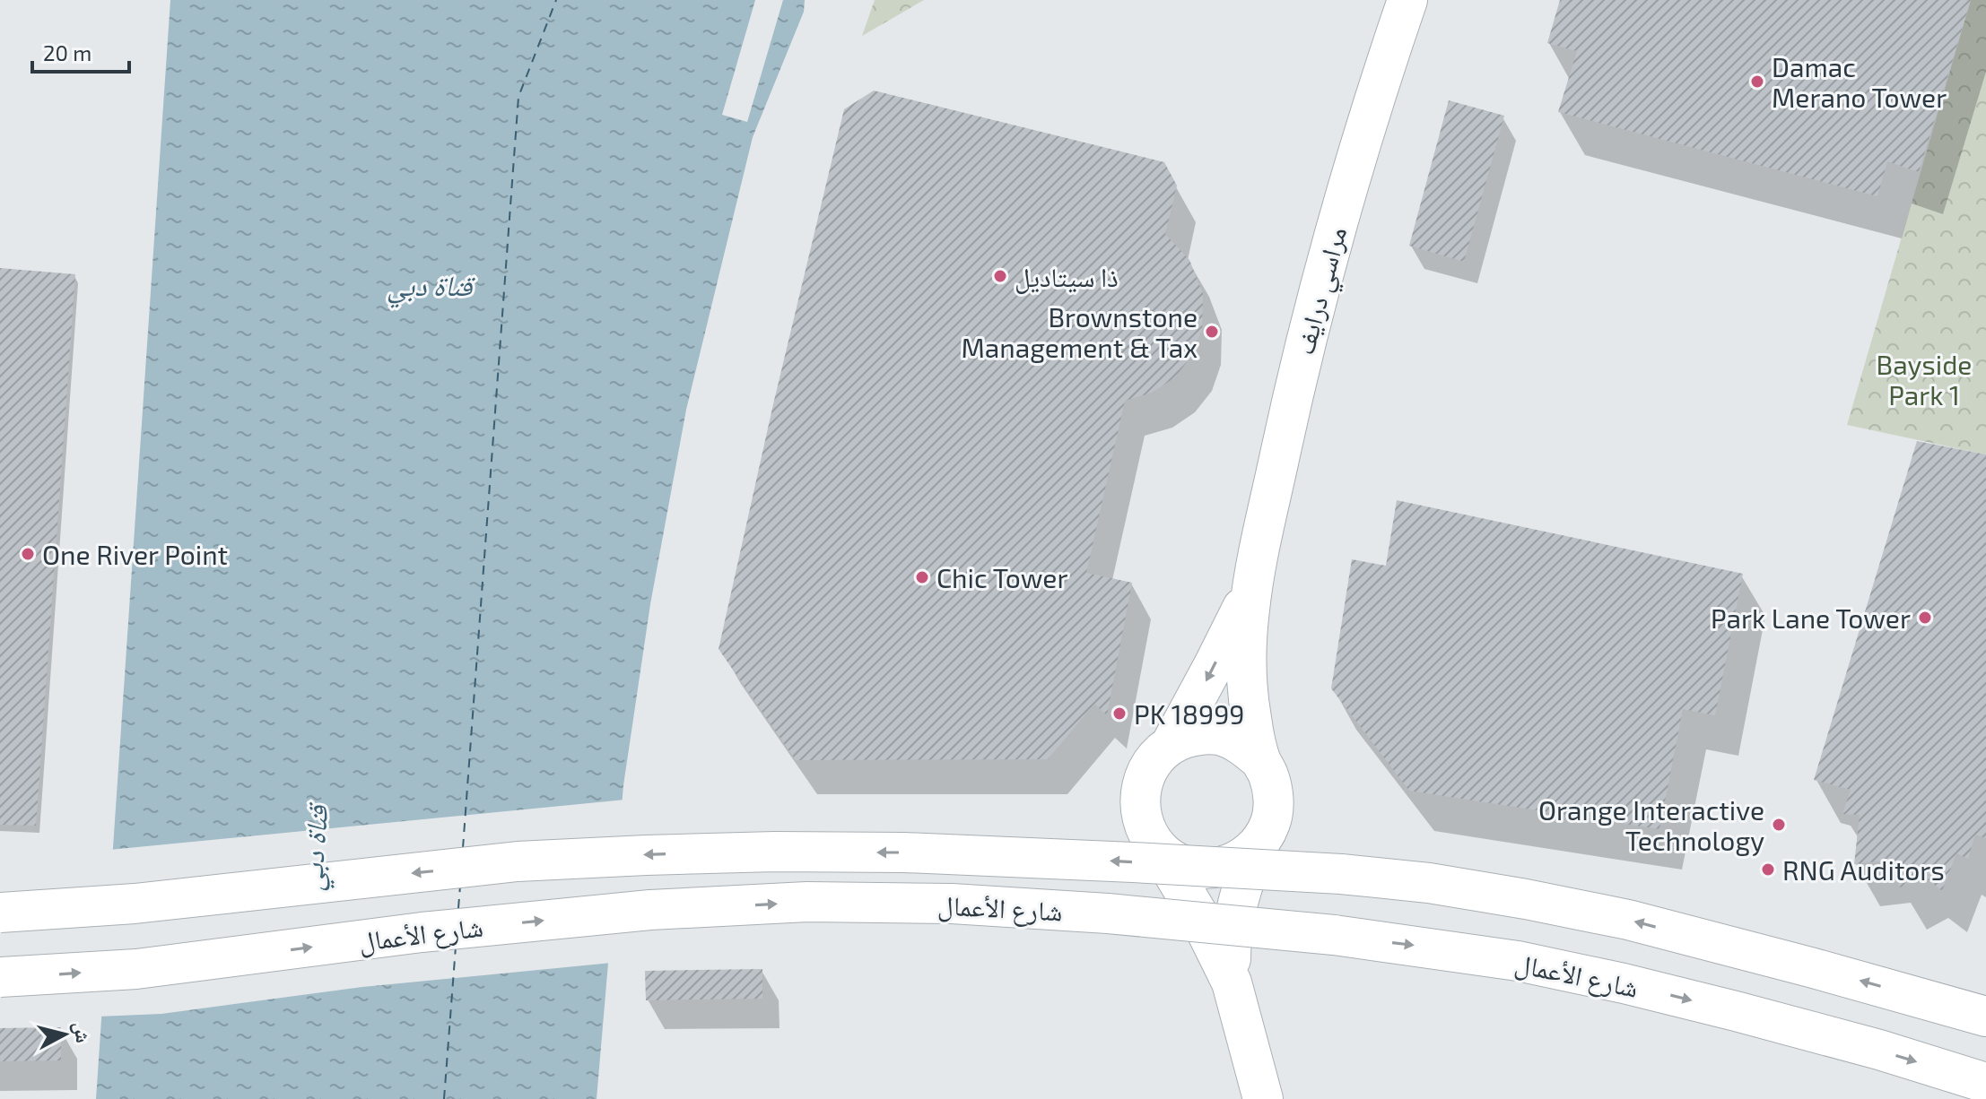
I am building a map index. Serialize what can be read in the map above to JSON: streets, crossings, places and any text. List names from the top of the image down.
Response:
{
  "streets": {
    "street": ["مراسي درايف", "شارع الأعمال"]
  },
  "water": ["قناة دبي"],
  "parks": ["Bayside Park 1"],
  "places": [
    "Damac Merano Tower",
    "ذا سيتاديل",
    "Brownstone Management & Tax",
    "One River Point",
    "Chic Tower",
    "Park Lane Tower",
    "PK 18999",
    "Orange Interactive Technology",
    "RNG Auditors"
  ],
  "scale_bar": "20 m",
  "north": "right"
}
